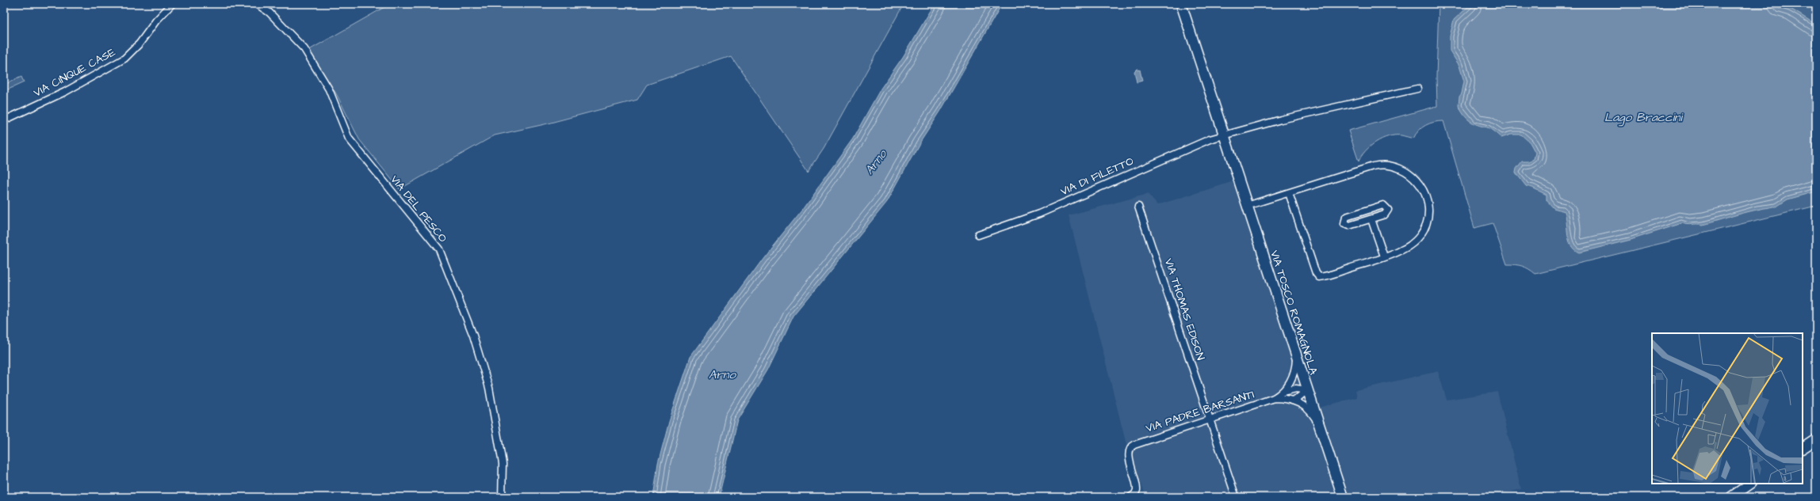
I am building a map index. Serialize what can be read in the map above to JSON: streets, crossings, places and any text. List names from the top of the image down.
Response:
{
  "streets": {
    "main road": ["VIA TOSCO ROMAGNOLA"],
    "street": [
      "VIA CINQUE CASE",
      "VIA DI FILETTO",
      "VIA DEL PESCO",
      "VIA THOMAS EDISON",
      "VIA PADRE BARSANTI"
    ]
  },
  "crossings": [
    ["VIA DI FILETTO", "VIA TOSCO ROMAGNOLA"],
    ["VIA THOMAS EDISON", "VIA PADRE BARSANTI"],
    ["VIA TOSCO ROMAGNOLA", "VIA PADRE BARSANTI"]
  ],
  "water": ["Lago Braccini", "Arno"]
}
